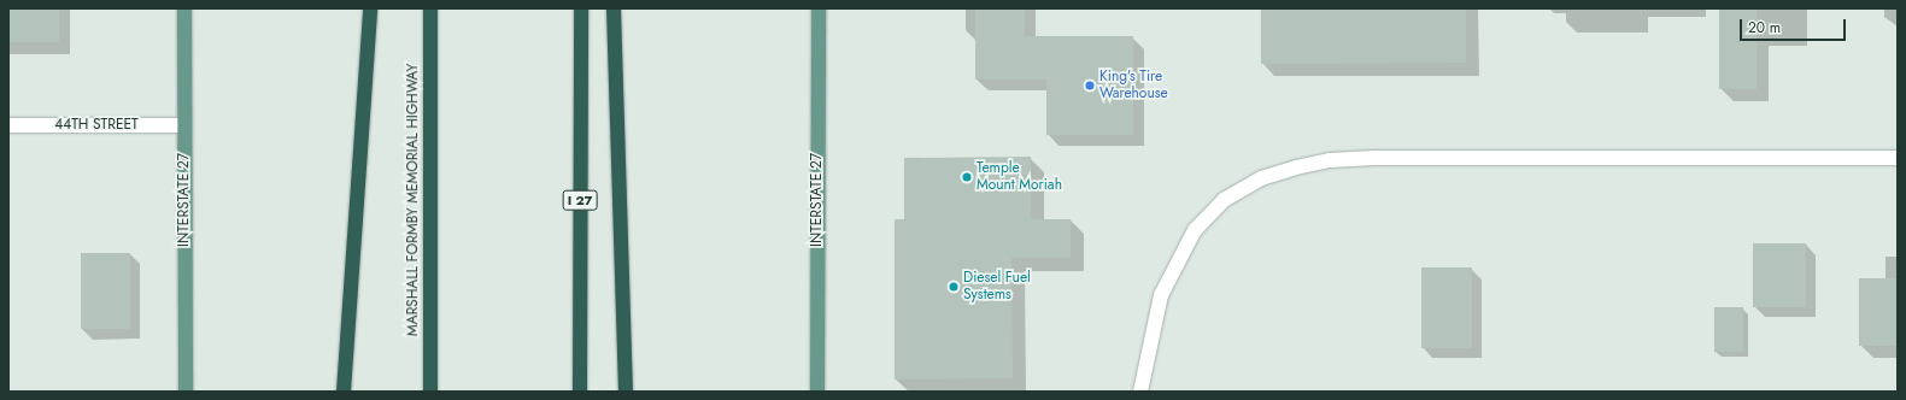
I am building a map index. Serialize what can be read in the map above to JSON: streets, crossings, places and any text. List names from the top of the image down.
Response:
{
  "streets": {
    "highway": ["MARSHALL FORMBY MEMORIAL HIGHWAY", "I 27"],
    "main road": ["INTERSTATE 27"],
    "street": ["44TH STREET"]
  },
  "crossings": [
    ["44TH STREET", "INTERSTATE 27"]
  ],
  "places": ["King's Tire Warehouse", "Temple Mount Moriah", "Diesel Fuel Systems"],
  "scale_bar": "20 m"
}
